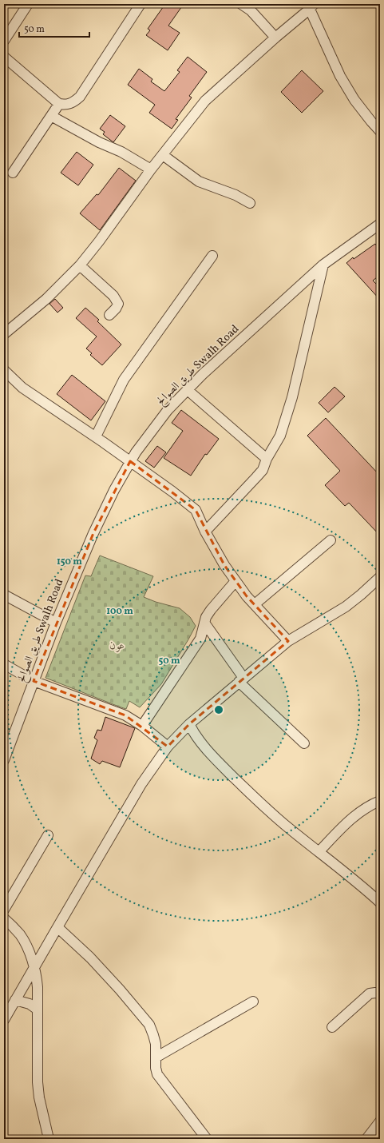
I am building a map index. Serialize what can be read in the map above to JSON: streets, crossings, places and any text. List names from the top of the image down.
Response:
{
  "streets": {
    "street": ["طريق الصوالح Swalh Road"]
  },
  "parks": ["عون"],
  "scale_bar": "50 m",
  "rings": ["150 m", "100 m", "50 m"]
}
